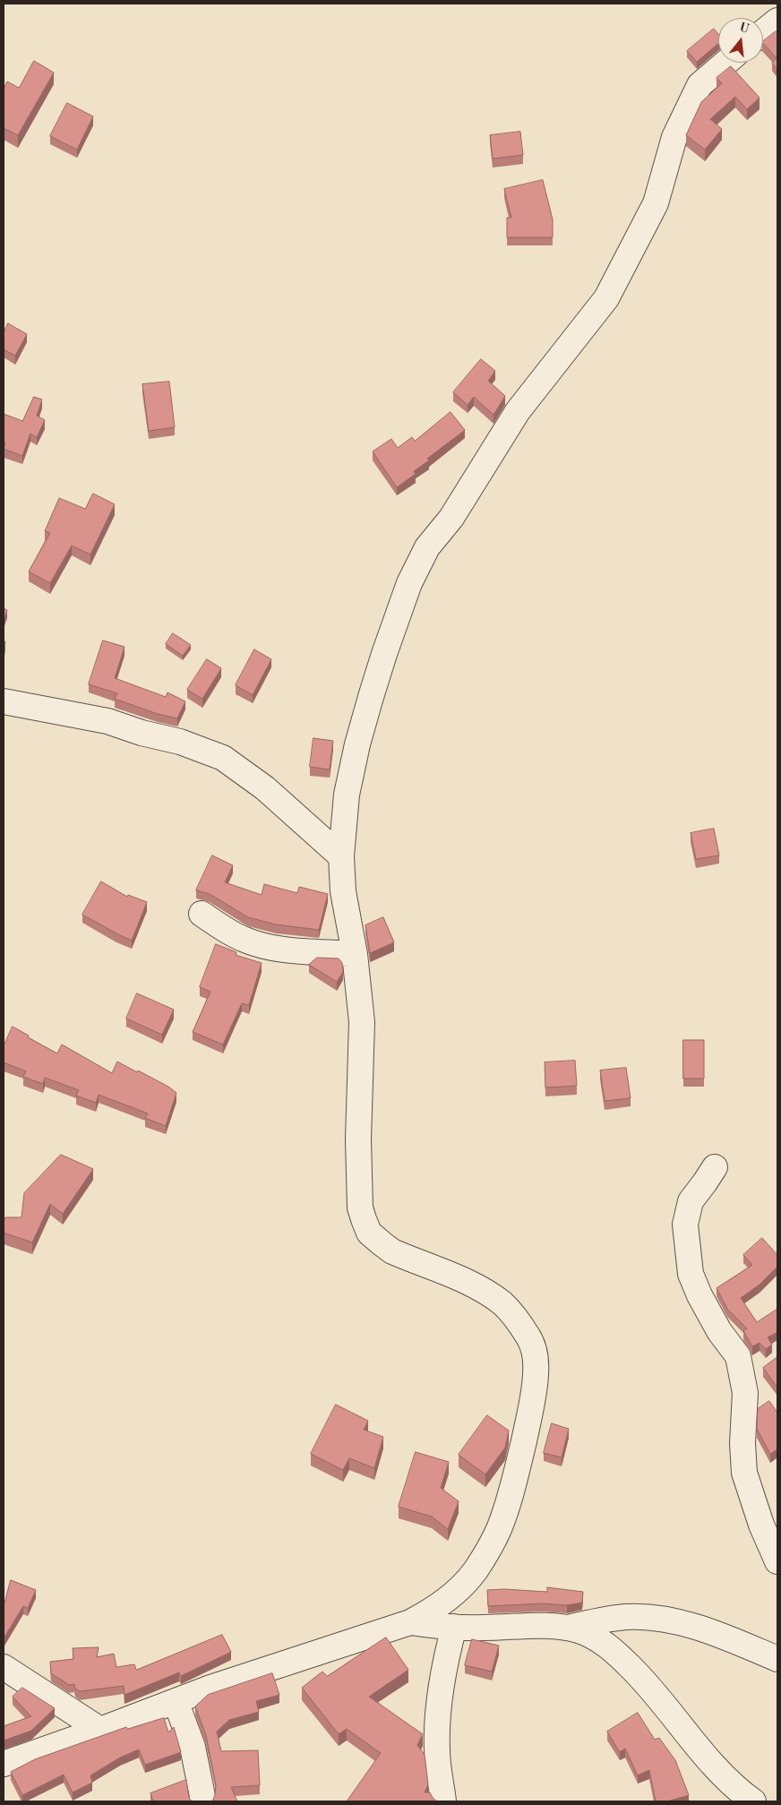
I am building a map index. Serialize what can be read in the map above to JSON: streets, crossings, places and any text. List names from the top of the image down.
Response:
{
  "north": "top"
}
